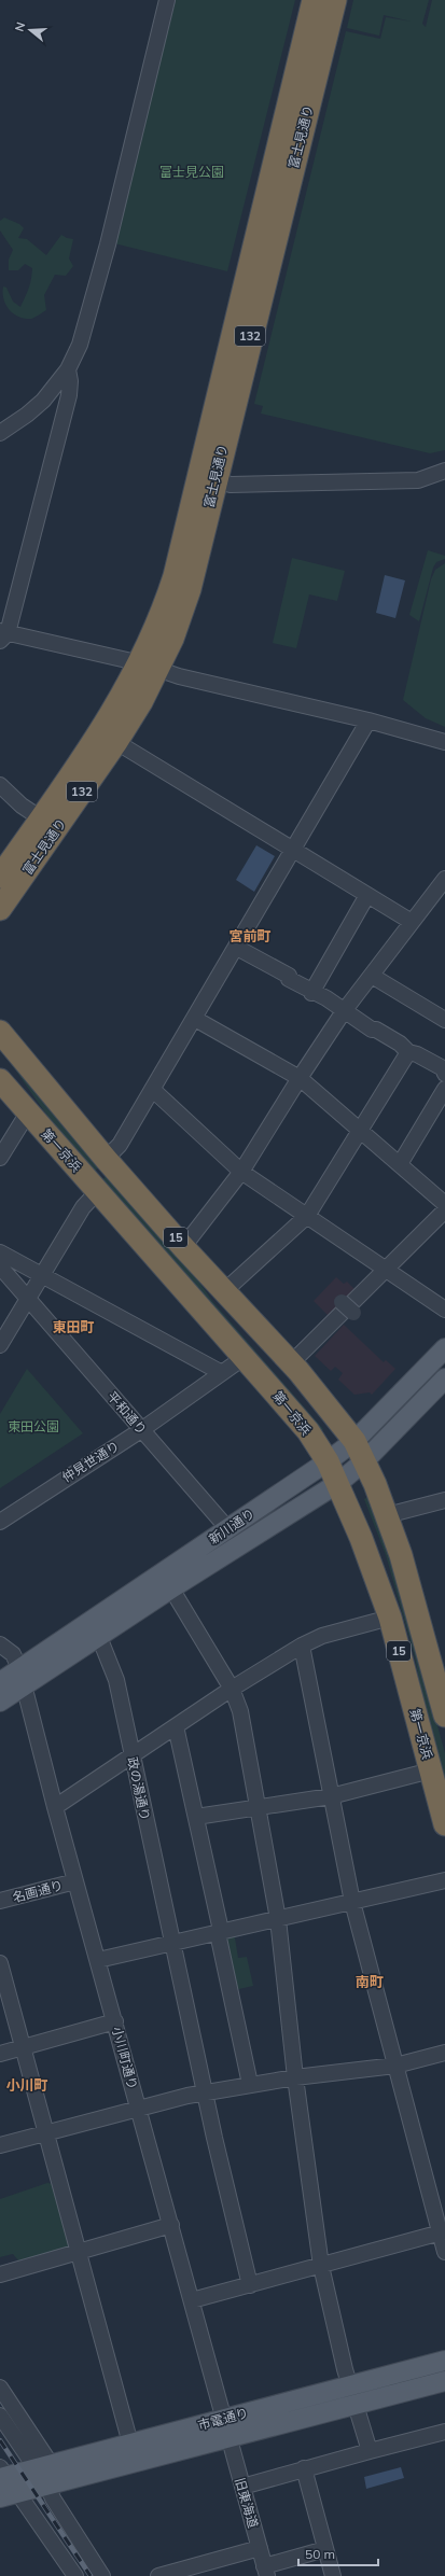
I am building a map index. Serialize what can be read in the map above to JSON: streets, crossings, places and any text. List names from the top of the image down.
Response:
{
  "streets": {
    "highway": [
      "富士見通り",
      "132",
      "第一京浜",
      "15"
    ],
    "main road": ["新川通り", "市電通り"],
    "street": [
      "平和通り",
      "仲見世通り",
      "政の湯通り",
      "名画通り",
      "小川町通り",
      "旧東海道"
    ]
  },
  "crossings": [
    ["第一京浜", "仲見世通り"],
    ["第一京浜", "新川通り"],
    ["15", "新川通り"],
    ["平和通り", "仲見世通り"],
    ["平和通り", "新川通り"],
    ["新川通り", "政の湯通り"],
    ["新川通り", "小川町通り"],
    ["名画通り", "小川町通り"],
    ["小川町通り", "市電通り"],
    ["小川町通り", "旧東海道"],
    ["市電通り", "旧東海道"]
  ],
  "districts": [
    "宮前町",
    "東田町",
    "南町",
    "小川町"
  ],
  "parks": ["富士見公園", "東田公園"],
  "scale_bar": "50 m",
  "north": "left"
}
